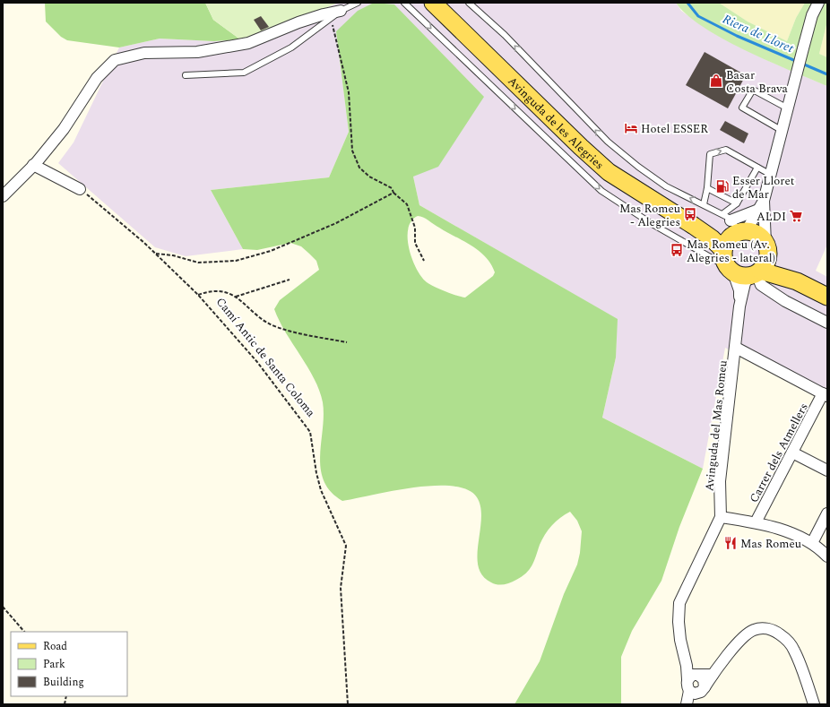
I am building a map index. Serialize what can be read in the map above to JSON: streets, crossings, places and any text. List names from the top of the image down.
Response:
{
  "streets": {
    "main road": ["Avinguda de les Alegries"],
    "street": ["Avinguda del Mas Romeu", "Carrer dels Atmellers"],
    "path": ["Camí Antic de Santa Coloma"]
  },
  "crossings": [
    ["Avinguda de les Alegries", "Avinguda del Mas Romeu"]
  ],
  "water": ["Riera de Lloret"],
  "places": {
    "shop": ["Basar Costa Brava"],
    "hotel": ["Hotel ESSER"],
    "fuel station": ["Esser Lloret de Mar"],
    "bus stop": ["Mas Romeu - Alegries", "Mas Romeu (Av. Alegries - lateral)"],
    "supermarket": ["ALDI"],
    "restaurant": ["Mas Romeu"]
  },
  "legend": ["Road", "Park", "Building"]
}
